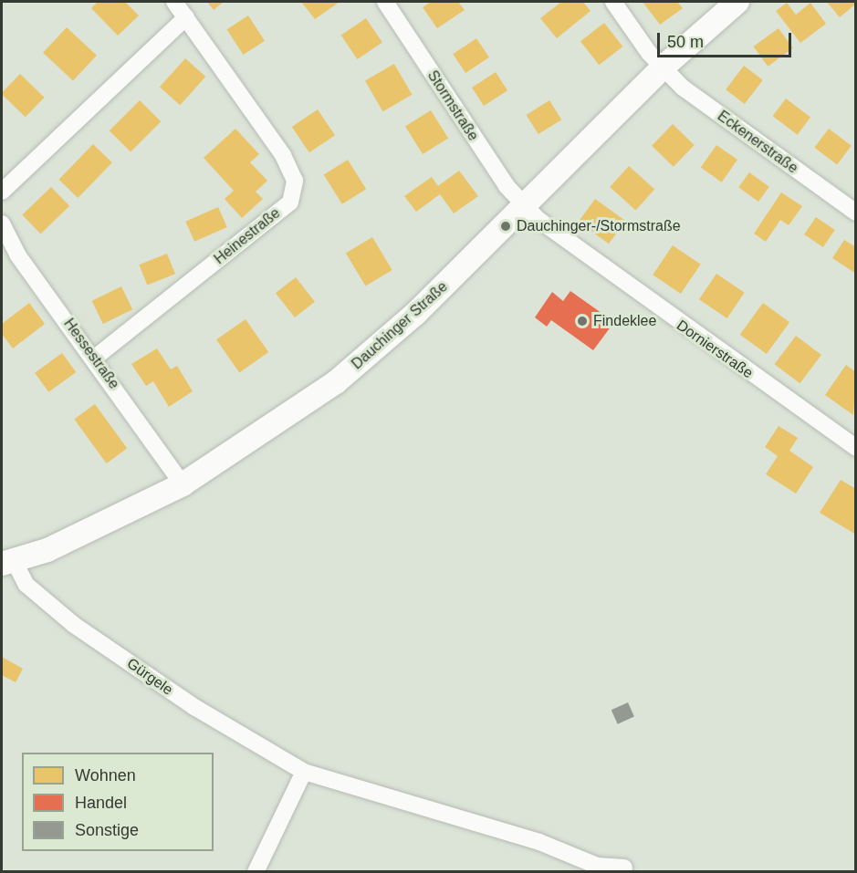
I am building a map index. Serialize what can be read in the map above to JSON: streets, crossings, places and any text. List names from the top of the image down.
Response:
{
  "streets": {
    "main road": ["Dauchinger Straße"],
    "street": [
      "Stormstraße",
      "Eckenerstraße",
      "Heinestraße",
      "Dornierstraße",
      "Hessestraße",
      "Gürgele"
    ]
  },
  "crossings": [
    ["Stormstraße", "Dauchinger Straße"],
    ["Stormstraße", "Dornierstraße"],
    ["Eckenerstraße", "Dauchinger Straße"],
    ["Heinestraße", "Hessestraße"],
    ["Dauchinger Straße", "Dornierstraße"],
    ["Dauchinger Straße", "Hessestraße"],
    ["Dauchinger Straße", "Gürgele"]
  ],
  "places": ["Dauchinger-/Stormstraße", "Findeklee"],
  "legend": ["Wohnen", "Handel", "Sonstige"],
  "scale_bar": "50 m"
}
